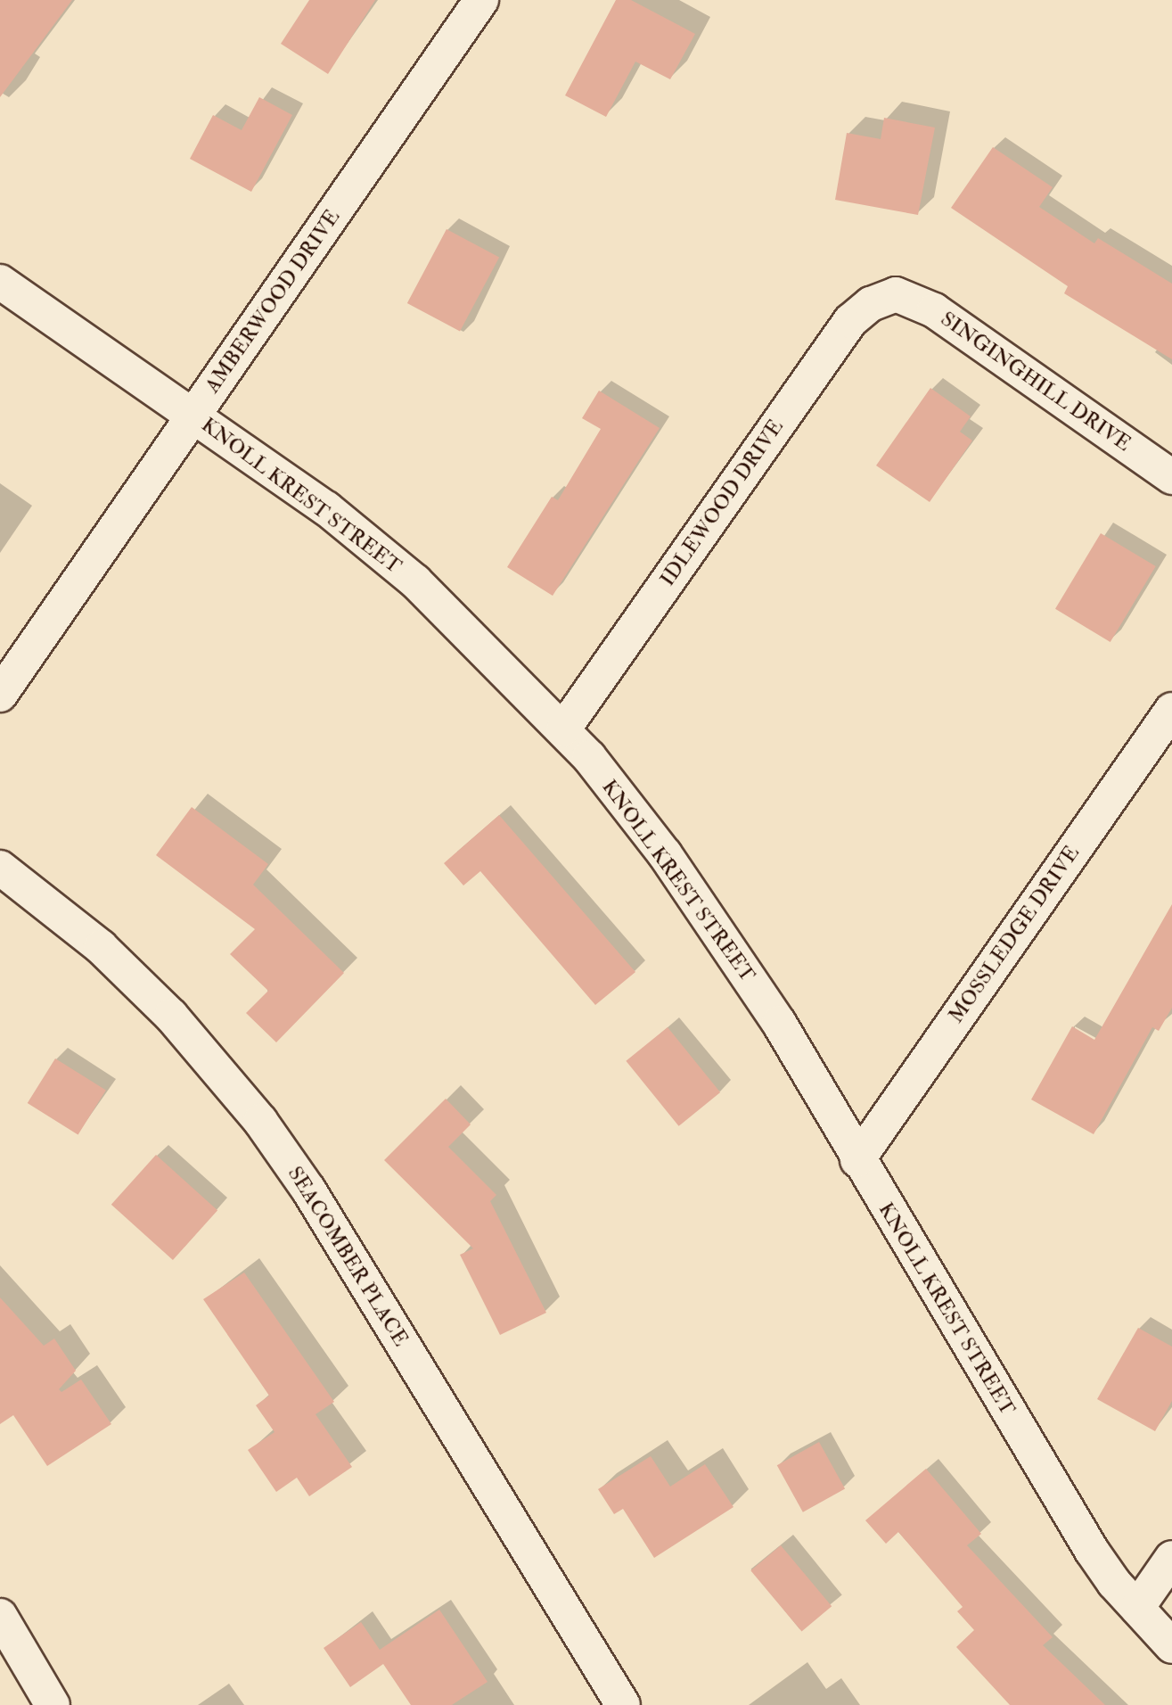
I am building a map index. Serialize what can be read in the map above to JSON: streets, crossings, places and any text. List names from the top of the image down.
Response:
{
  "streets": {
    "street": [
      "AMBERWOOD DRIVE",
      "SINGINGHILL DRIVE",
      "KNOLL KREST STREET",
      "IDLEWOOD DRIVE",
      "MOSSLEDGE DRIVE",
      "SEACOMBER PLACE"
    ]
  },
  "crossings": [
    ["AMBERWOOD DRIVE", "KNOLL KREST STREET"],
    ["SINGINGHILL DRIVE", "IDLEWOOD DRIVE"],
    ["KNOLL KREST STREET", "IDLEWOOD DRIVE"],
    ["KNOLL KREST STREET", "MOSSLEDGE DRIVE"]
  ]
}
